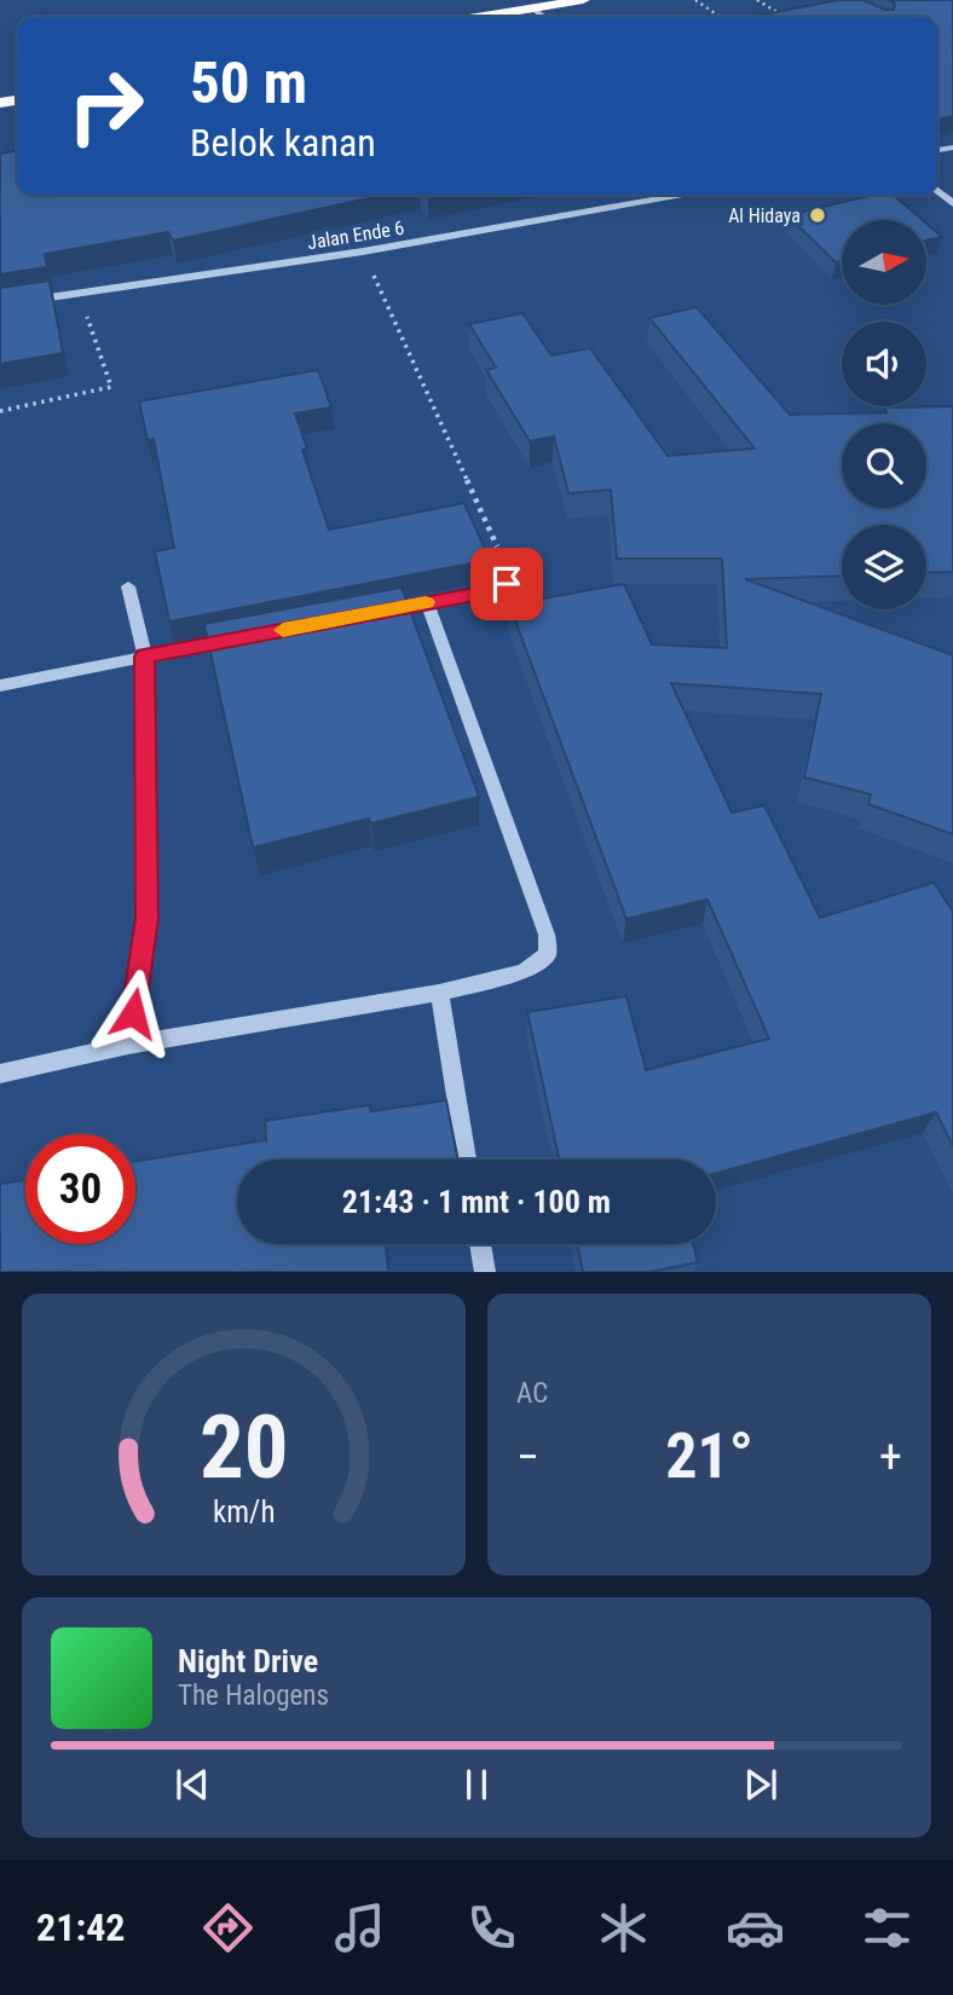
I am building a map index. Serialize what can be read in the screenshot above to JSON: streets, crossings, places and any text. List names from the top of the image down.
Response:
{
  "streets": {
    "street": ["Jalan Ende 6"]
  },
  "places": ["Al Hidaya"],
  "north": "right",
  "page": {
    "turn": ["50 m", "Belok kanan"],
    "limit": "30",
    "trip": "21:43 · 1 mnt · 100 m",
    "tile": "AC",
    "heat": ["−", "21°", "+"],
    "song": ["Night Drive", "The Halogens"],
    "tabs": "21:42",
    "gauge": ["20", "km/h"]
  }
}
